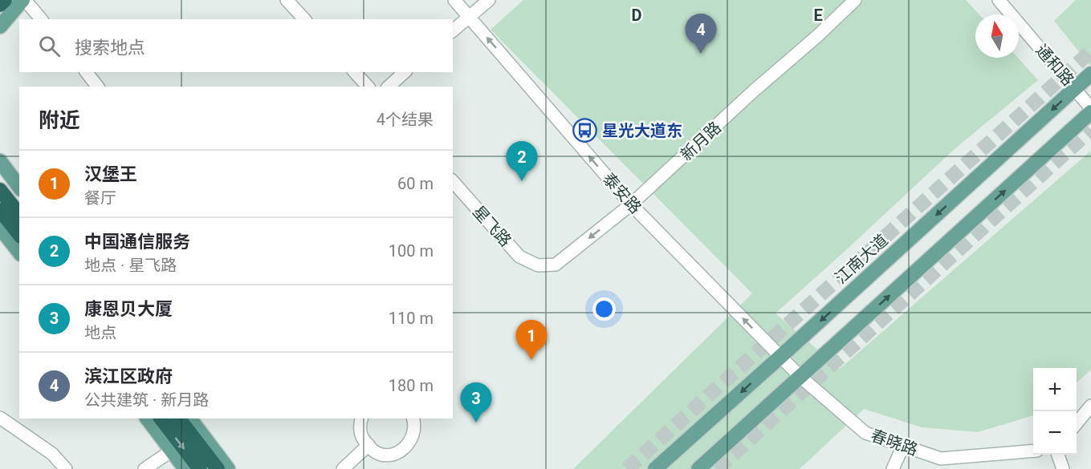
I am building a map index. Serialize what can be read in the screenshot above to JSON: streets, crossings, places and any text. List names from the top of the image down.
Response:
{
  "streets": {
    "main road": ["江南大道"],
    "street": [
      "通和路",
      "新月路",
      "泰安路",
      "星飞路",
      "春晓路"
    ]
  },
  "crossings": [
    ["通和路", "江南大道"],
    ["新月路", "泰安路"],
    ["新月路", "星飞路"],
    ["泰安路", "江南大道"],
    ["泰安路", "春晓路"]
  ],
  "one_way": ["泰安路"],
  "places": {
    "bus stop": ["星光大道东"]
  },
  "north": "top",
  "page": {
    "pins": [
      "4",
      "2",
      "1",
      "3"
    ],
    "search": "搜索地点",
    "heading": ["附近", "4个结果"],
    "list": [
      {
        "mark": "1",
        "name": "汉堡王",
        "note": "餐厅",
        "value": "60 m"
      },
      {
        "mark": "2",
        "name": "中国通信服务",
        "note": "地点 · 星飞路",
        "value": "100 m"
      },
      {
        "mark": "3",
        "name": "康恩贝大厦",
        "note": "地点",
        "value": "110 m"
      },
      {
        "mark": "4",
        "name": "滨江区政府",
        "note": "公共建筑 · 新月路",
        "value": "180 m"
      }
    ],
    "map_buttons": ["+", "−"]
  },
  "grid": {
    "columns": ["D", "E"]
  }
}
